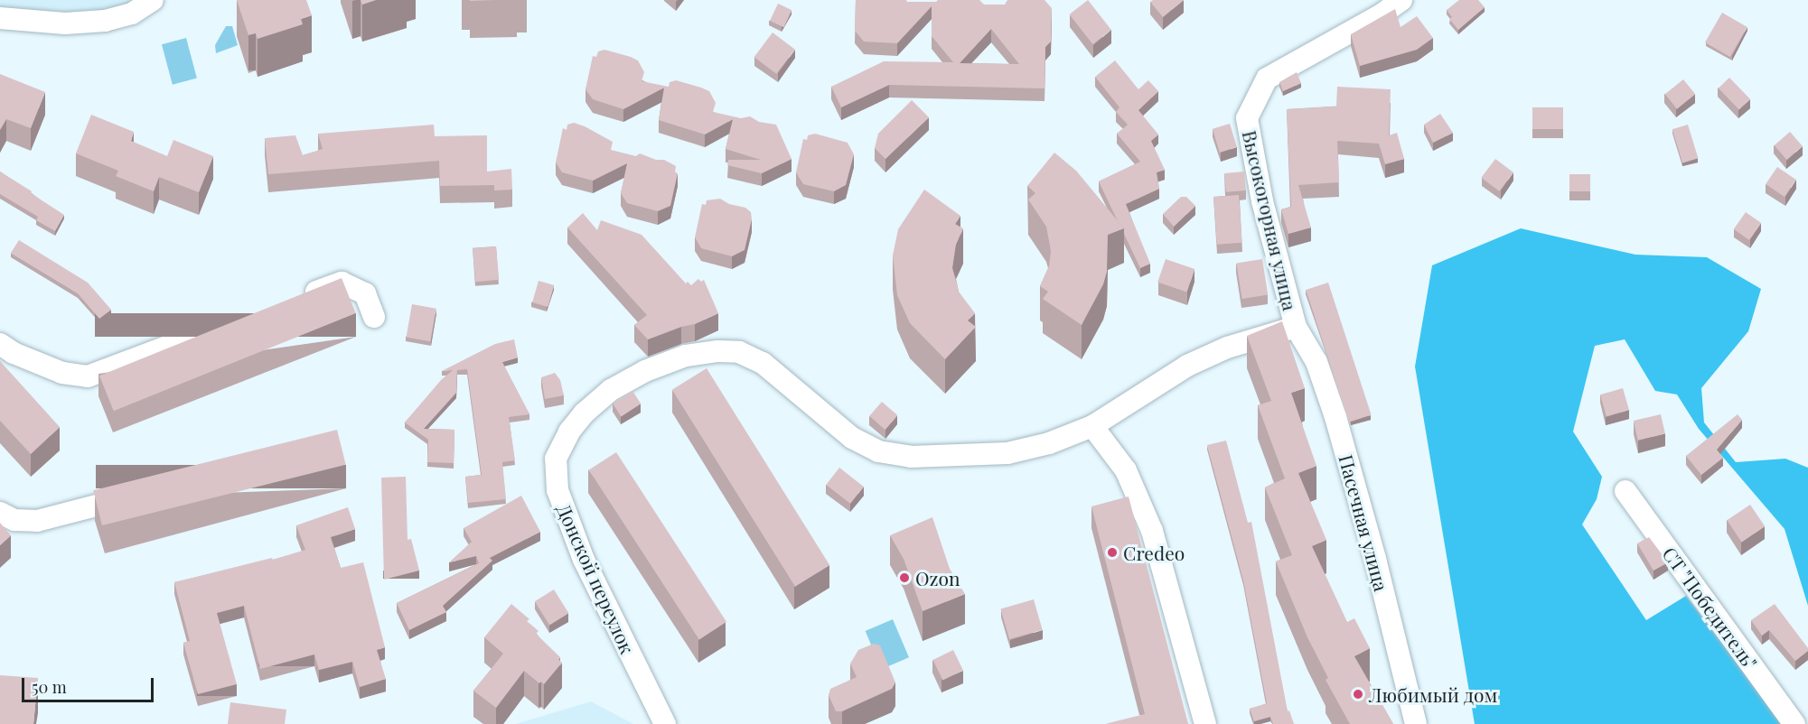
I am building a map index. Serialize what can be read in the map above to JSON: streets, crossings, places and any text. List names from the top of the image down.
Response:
{
  "streets": {
    "street": [
      "Высокогорная улица",
      "Пасечная улица",
      "Донской переулок",
      "СТ \"Победитель\""
    ]
  },
  "crossings": [
    ["Высокогорная улица", "Пасечная улица"],
    ["Высокогорная улица", "Донской переулок"],
    ["Пасечная улица", "Донской переулок"]
  ],
  "places": ["Credeo", "Ozon", "Любимый дом"],
  "scale_bar": "50 m"
}
